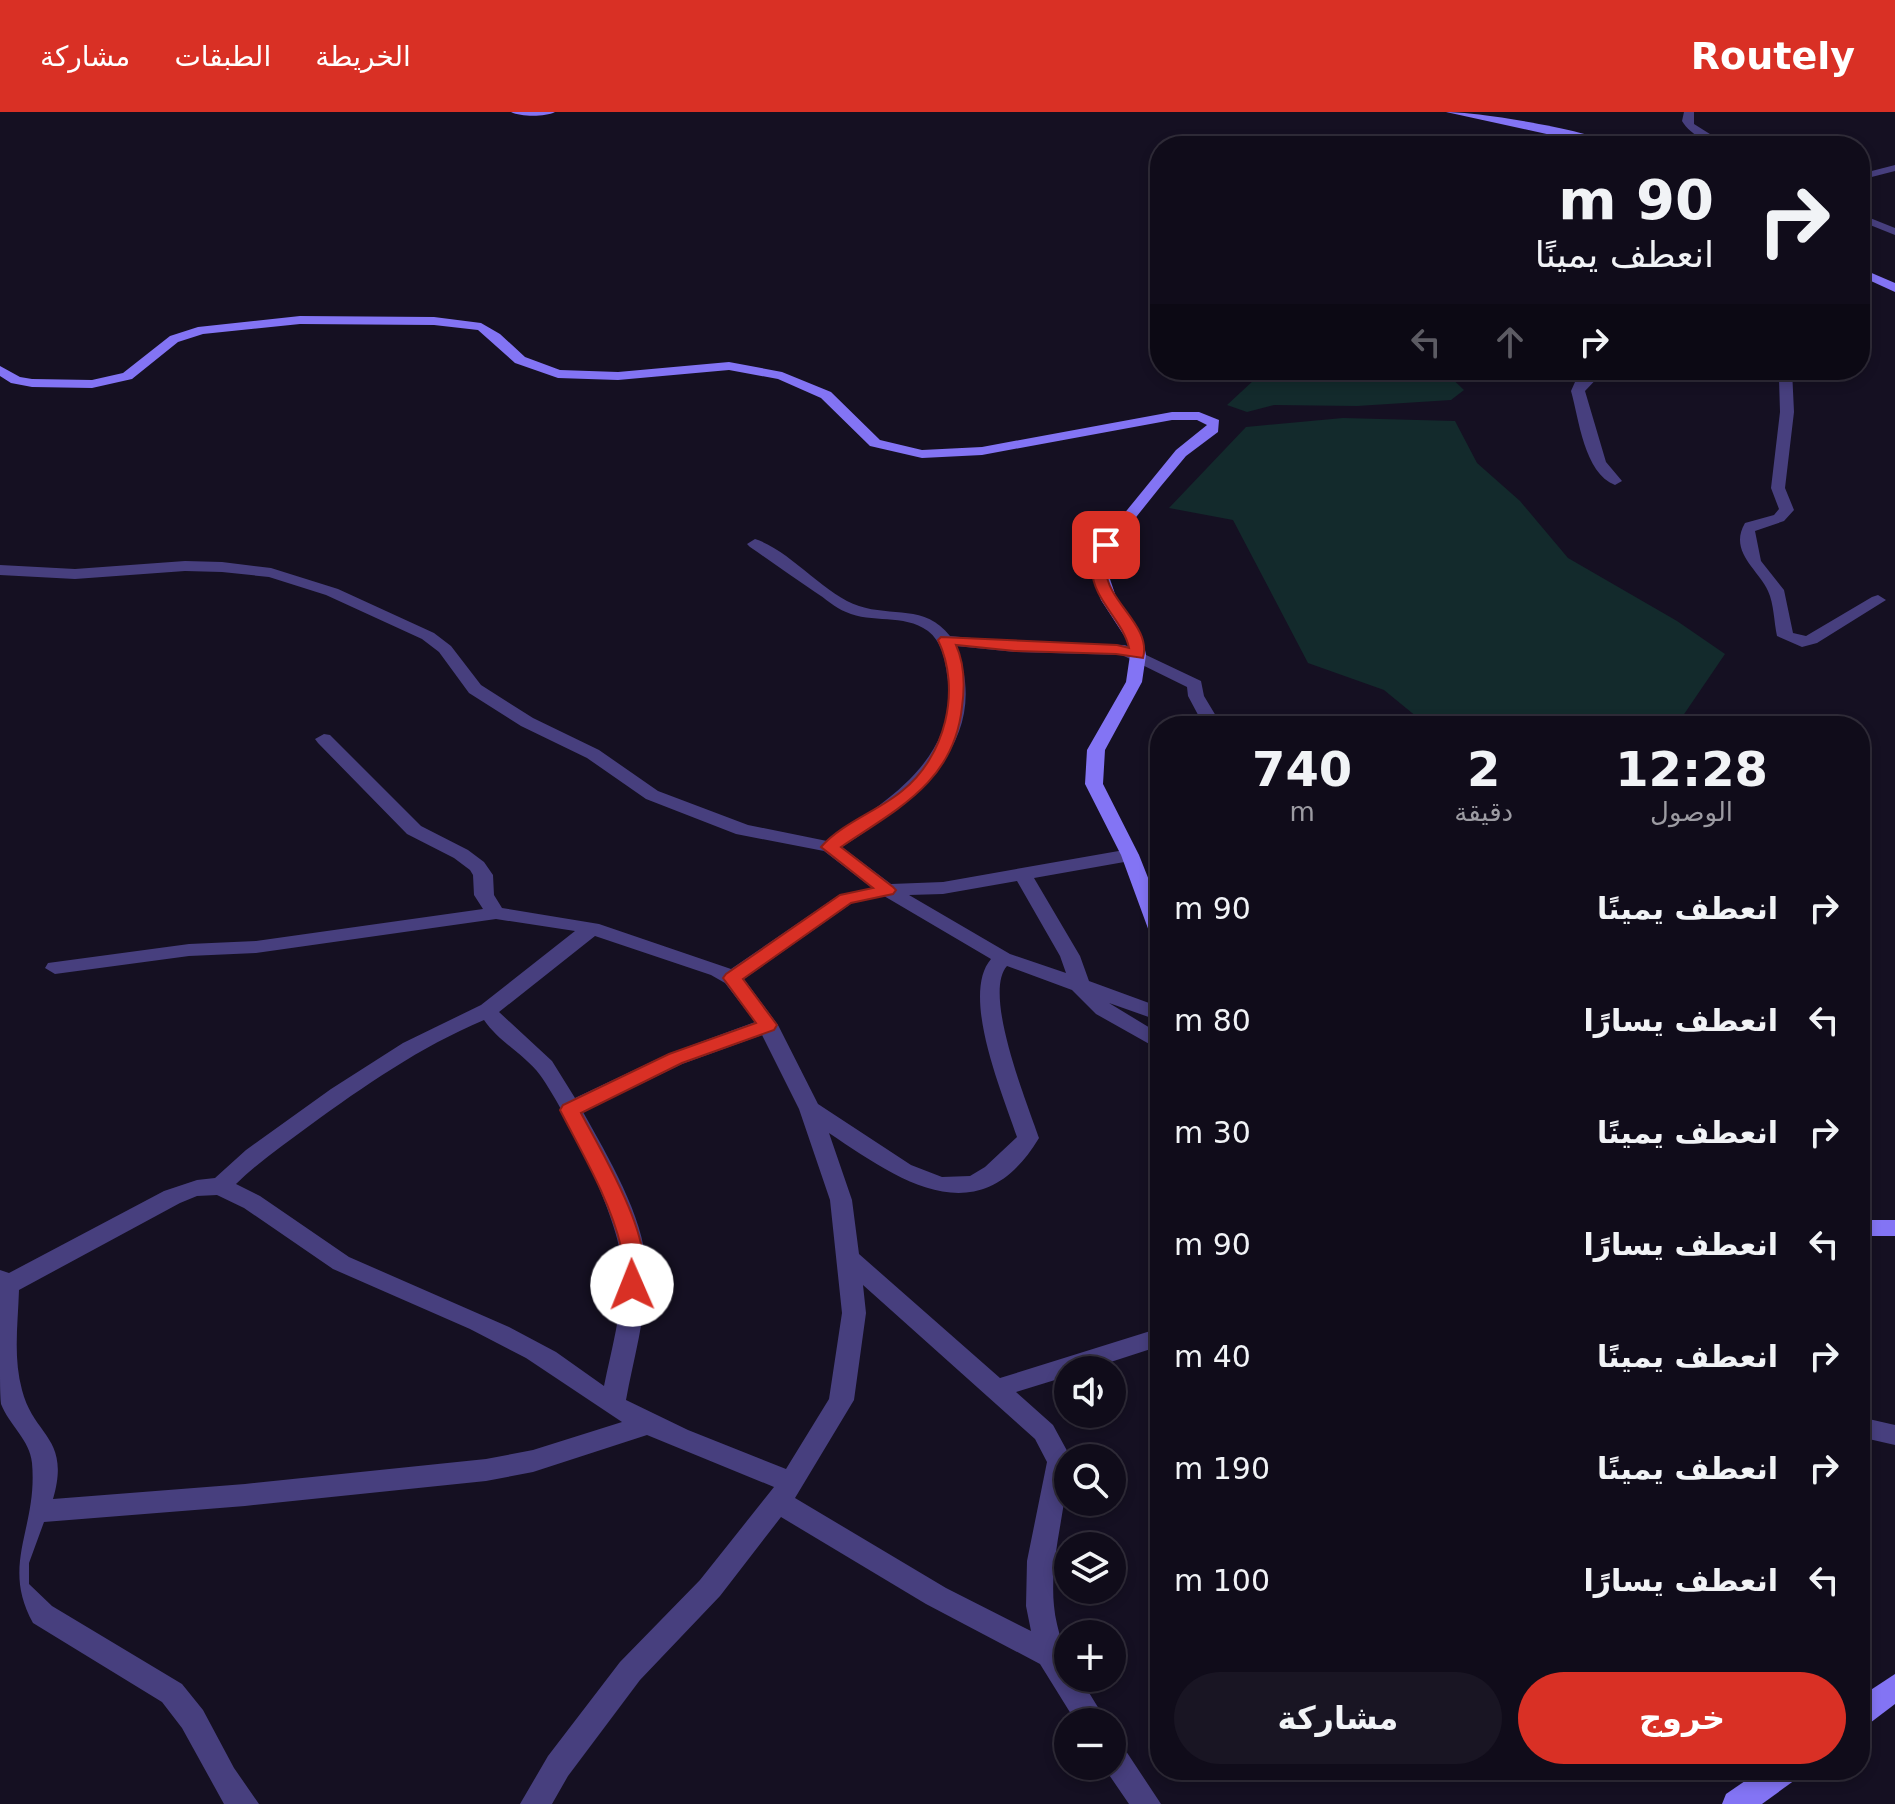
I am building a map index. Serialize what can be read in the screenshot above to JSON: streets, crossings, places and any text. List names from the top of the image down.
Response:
{
  "page": {
    "header": "Routely",
    "nav": ["الخريطة", "الطبقات", "مشاركة"],
    "turn": ["90 m", "انعطف يمينًا"],
    "eta": [
      "12:28",
      "الوصول",
      "2",
      "دقيقة",
      "740",
      "m"
    ],
    "list": [
      {
        "name": "انعطف يمينًا",
        "value": "90 m"
      },
      {
        "name": "انعطف يسارًا",
        "value": "80 m"
      },
      {
        "name": "انعطف يمينًا",
        "value": "30 m"
      },
      {
        "name": "انعطف يسارًا",
        "value": "90 m"
      },
      {
        "name": "انعطف يمينًا",
        "value": "40 m"
      },
      {
        "name": "انعطف يمينًا",
        "value": "190 m"
      },
      {
        "name": "انعطف يسارًا",
        "value": "100 m"
      }
    ],
    "map_buttons": ["+", "−"],
    "buttons": ["خروج", "مشاركة"]
  }
}
